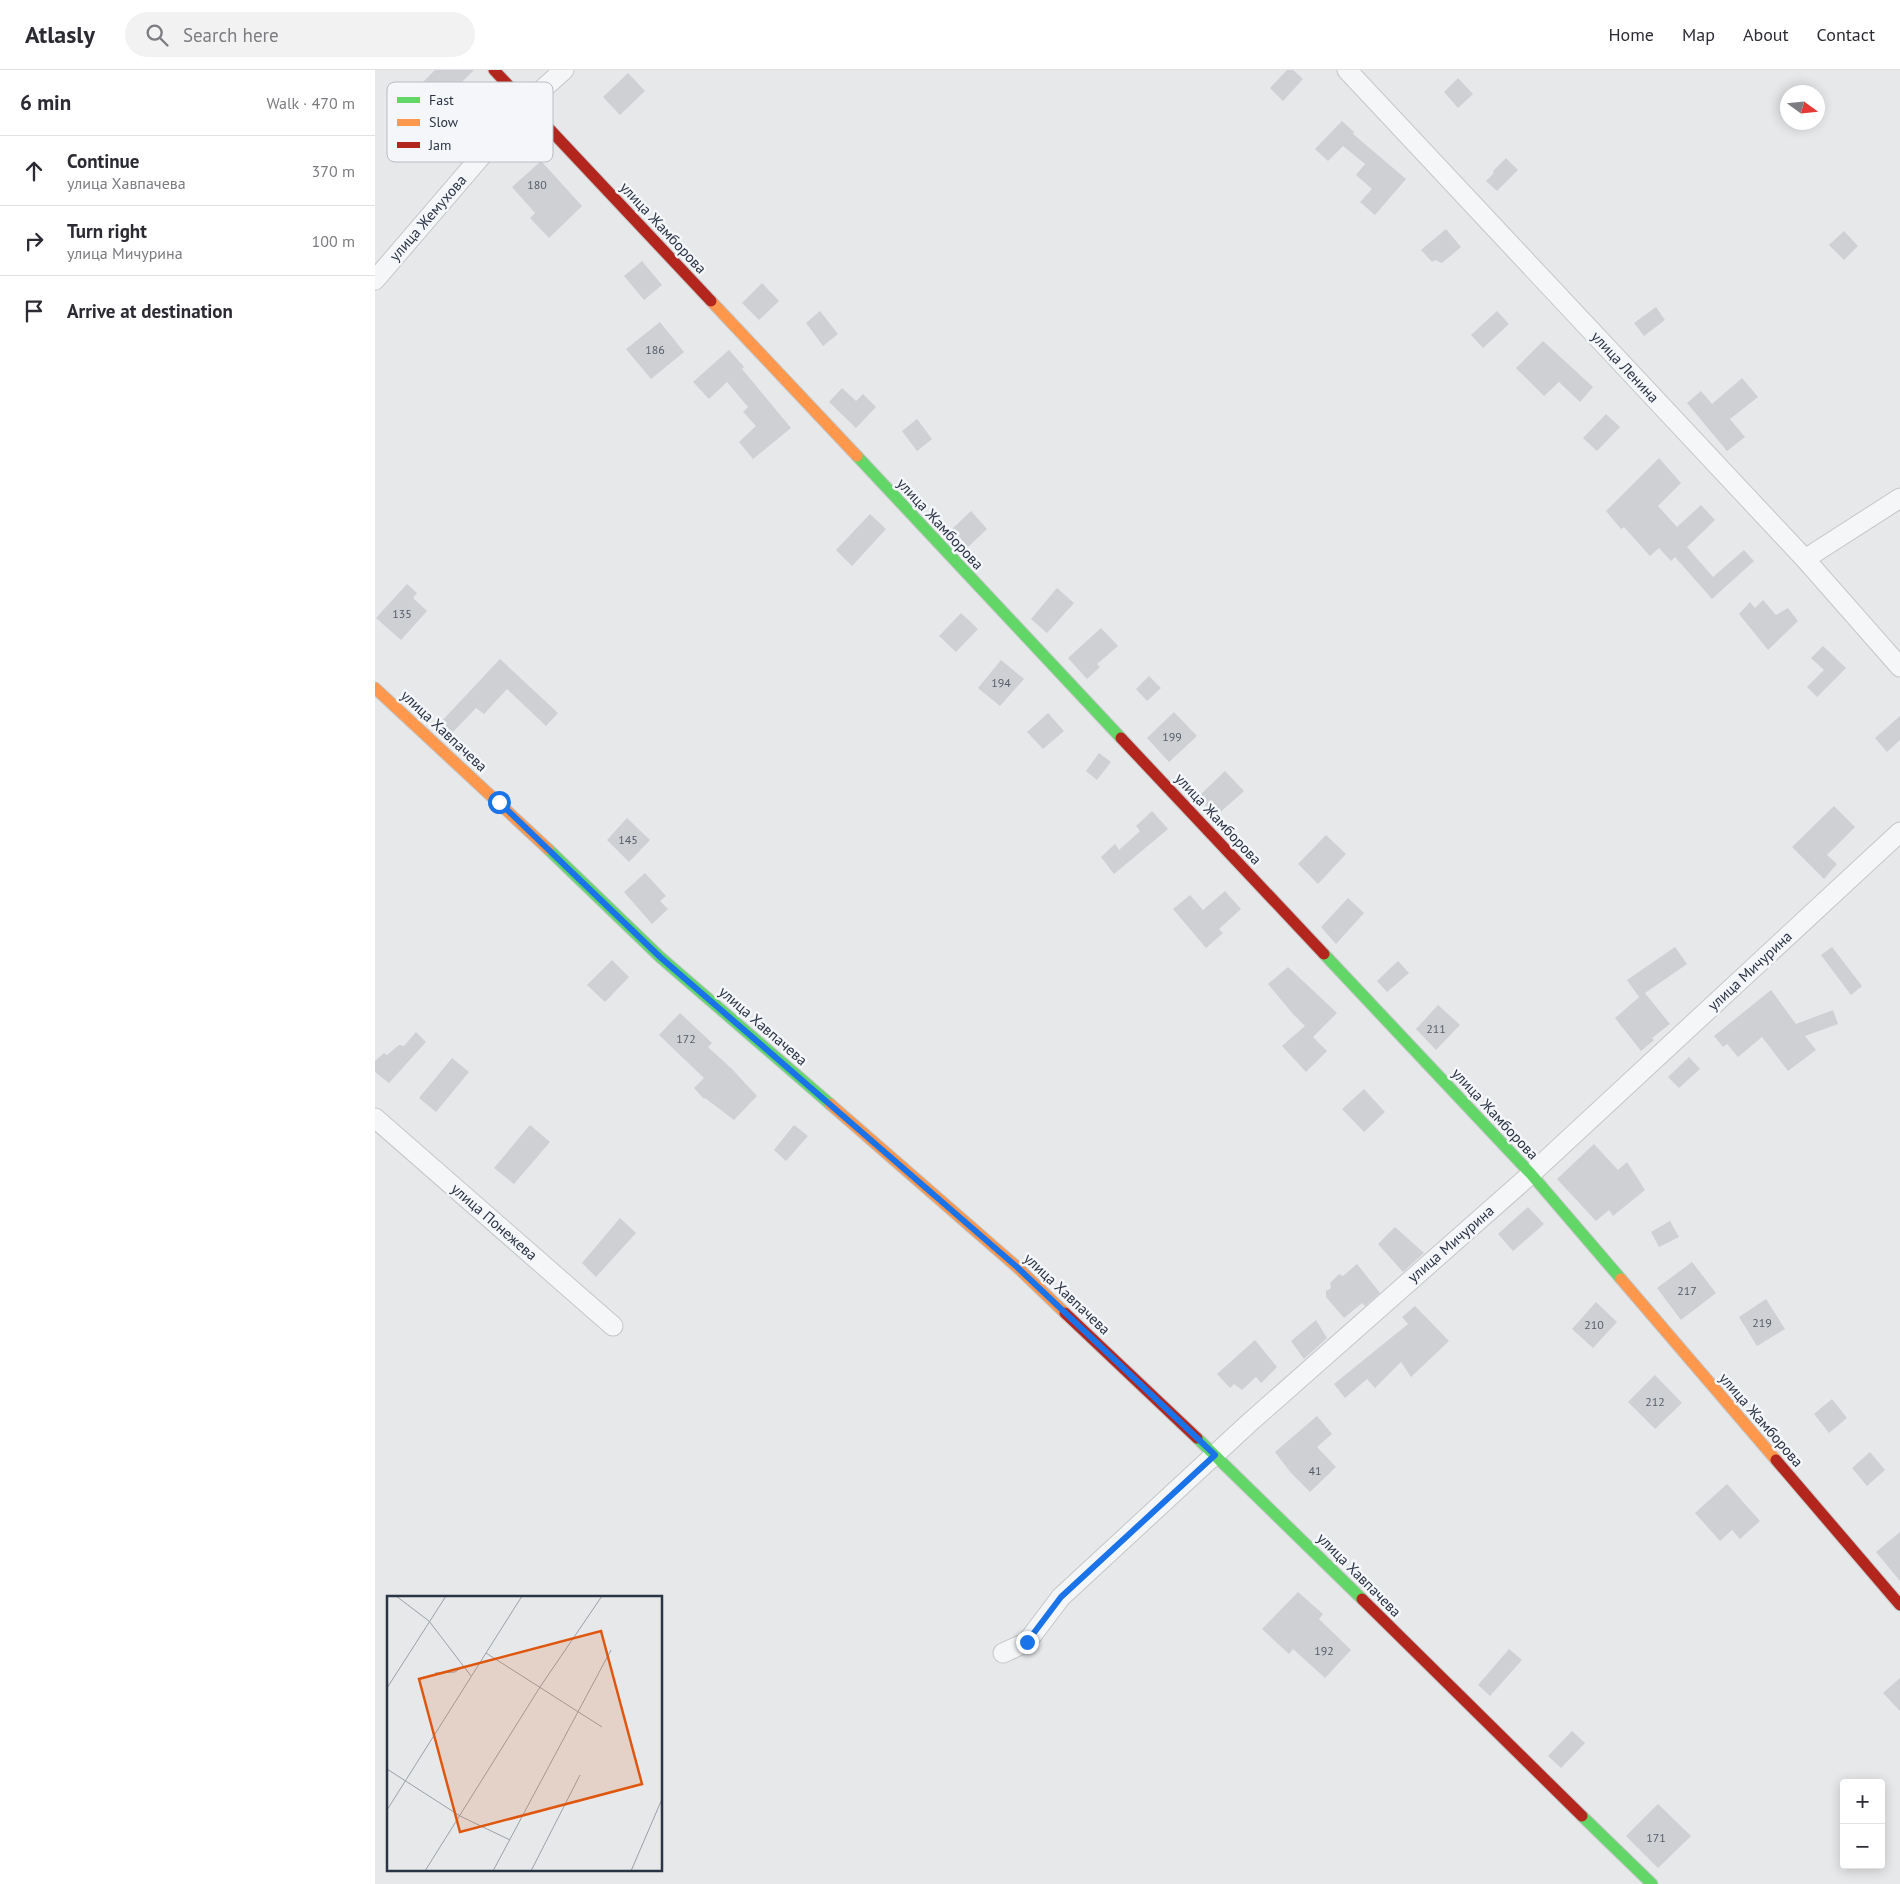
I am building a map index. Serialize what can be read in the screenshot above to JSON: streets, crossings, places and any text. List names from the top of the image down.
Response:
{
  "streets": {
    "street": [
      "улица Жемухова",
      "улица Жамборова",
      "улица Ленина",
      "улица Хавпачева",
      "улица Мичурина",
      "улица Понежева"
    ]
  },
  "crossings": [
    ["улица Жамборова", "улица Мичурина"],
    ["улица Хавпачева", "улица Мичурина"]
  ],
  "house_numbers": [
    "180",
    "186",
    "135",
    "194",
    "199",
    "145",
    "211",
    "172",
    "217",
    "219",
    "210",
    "212",
    "41",
    "192",
    "171"
  ],
  "legend": ["Fast", "Slow", "Jam"],
  "north": "right",
  "page": {
    "header": "Atlasly",
    "search": "Search here",
    "nav": [
      "Home",
      "Map",
      "About",
      "Contact"
    ],
    "heading": ["6 min", "Walk · 470 m"],
    "list": [
      ["Continue", "улица Хавпачева", "370 m"],
      ["Turn right", "улица Мичурина", "100 m"],
      "Arrive at destination"
    ],
    "map_buttons": ["+", "−"]
  }
}
